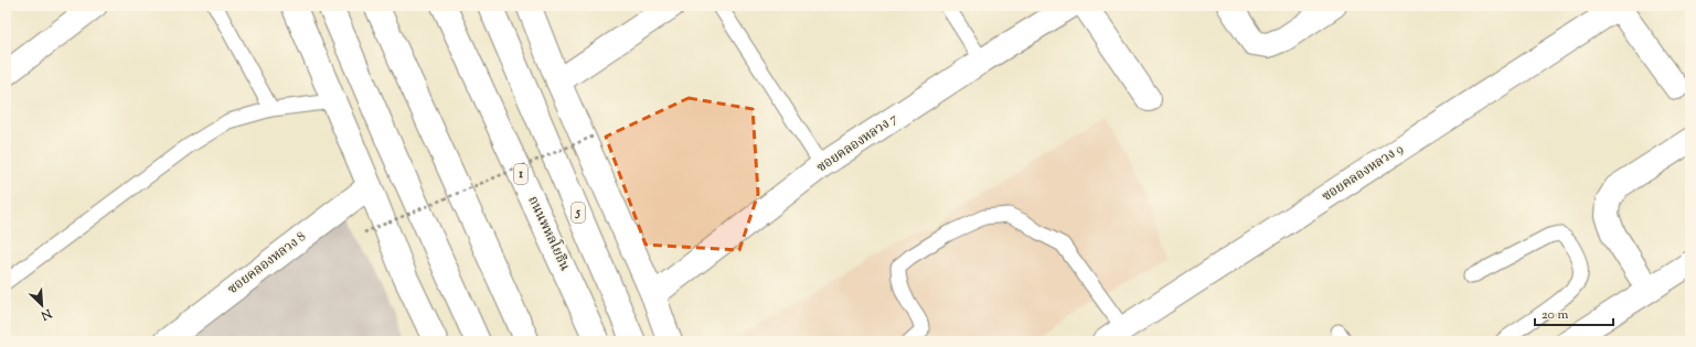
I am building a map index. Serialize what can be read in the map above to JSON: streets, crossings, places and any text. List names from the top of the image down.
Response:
{
  "streets": {
    "main road": [
      "ซอยคลองหลวง 7",
      "ซอยคลองหลวง 9",
      "1",
      "5",
      "ถนนพหลโยธิน",
      "ซอยคลองหลวง 8"
    ]
  },
  "scale_bar": "20 m",
  "north": "bottom right"
}
